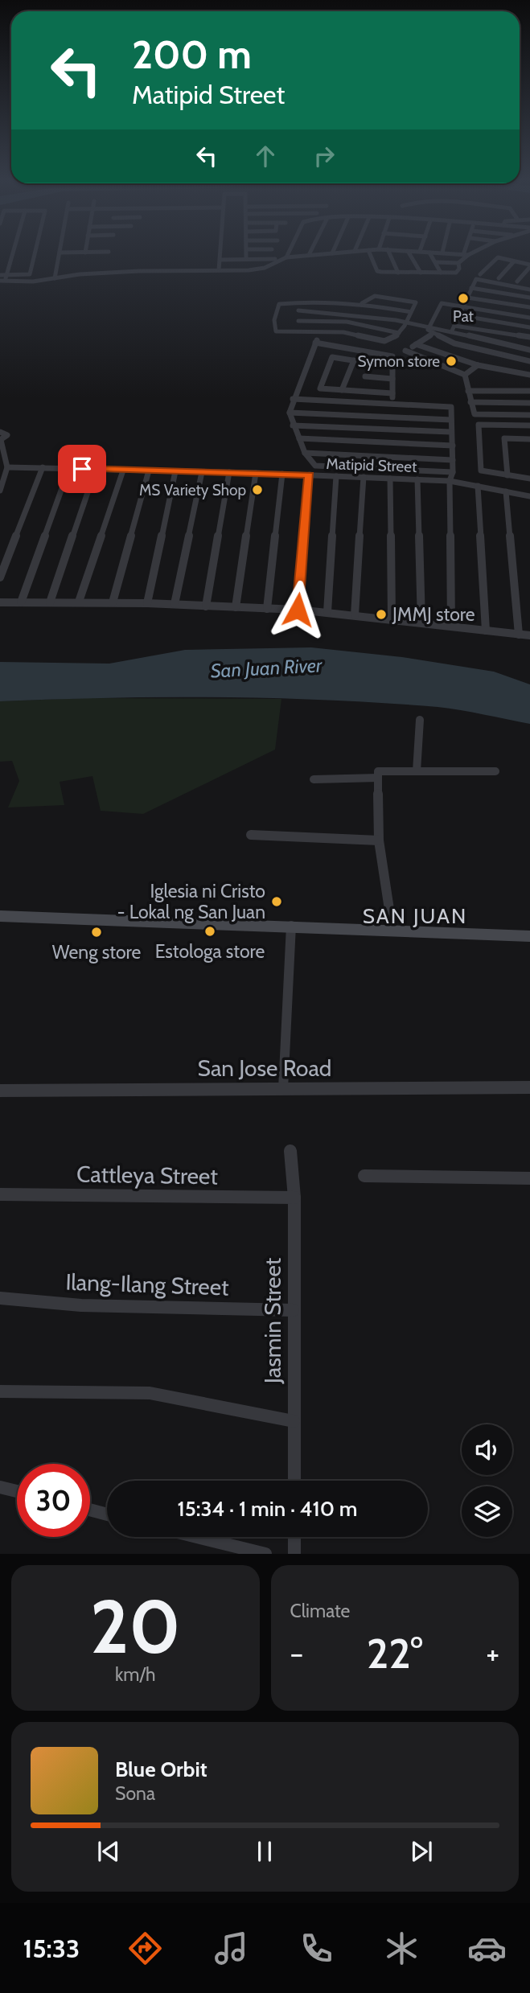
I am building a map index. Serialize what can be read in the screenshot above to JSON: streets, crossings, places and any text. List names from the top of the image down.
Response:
{
  "streets": {
    "street": [
      "Matipid Street",
      "San Jose Road",
      "Cattleya Street",
      "Ilang-Ilang Street",
      "Jasmin Street"
    ]
  },
  "crossings": [
    ["Cattleya Street", "Jasmin Street"],
    ["Ilang-Ilang Street", "Jasmin Street"]
  ],
  "districts": ["SAN JUAN"],
  "water": ["San Juan River"],
  "places": [
    "Pat",
    "Symon store",
    "MS Variety Shop",
    "JMMJ store",
    "Iglesia ni Cristo - Lokal ng San Juan",
    "Estologa store",
    "Weng store"
  ],
  "page": {
    "turn": ["200 m", "Matipid Street"],
    "limit": "30",
    "trip": "15:34 · 1 min · 410 m",
    "tile": [
      ["20", "km/h"],
      "Climate"
    ],
    "heat": ["−", "22°", "+"],
    "song": ["Blue Orbit", "Sona"],
    "tabs": "15:33"
  }
}
